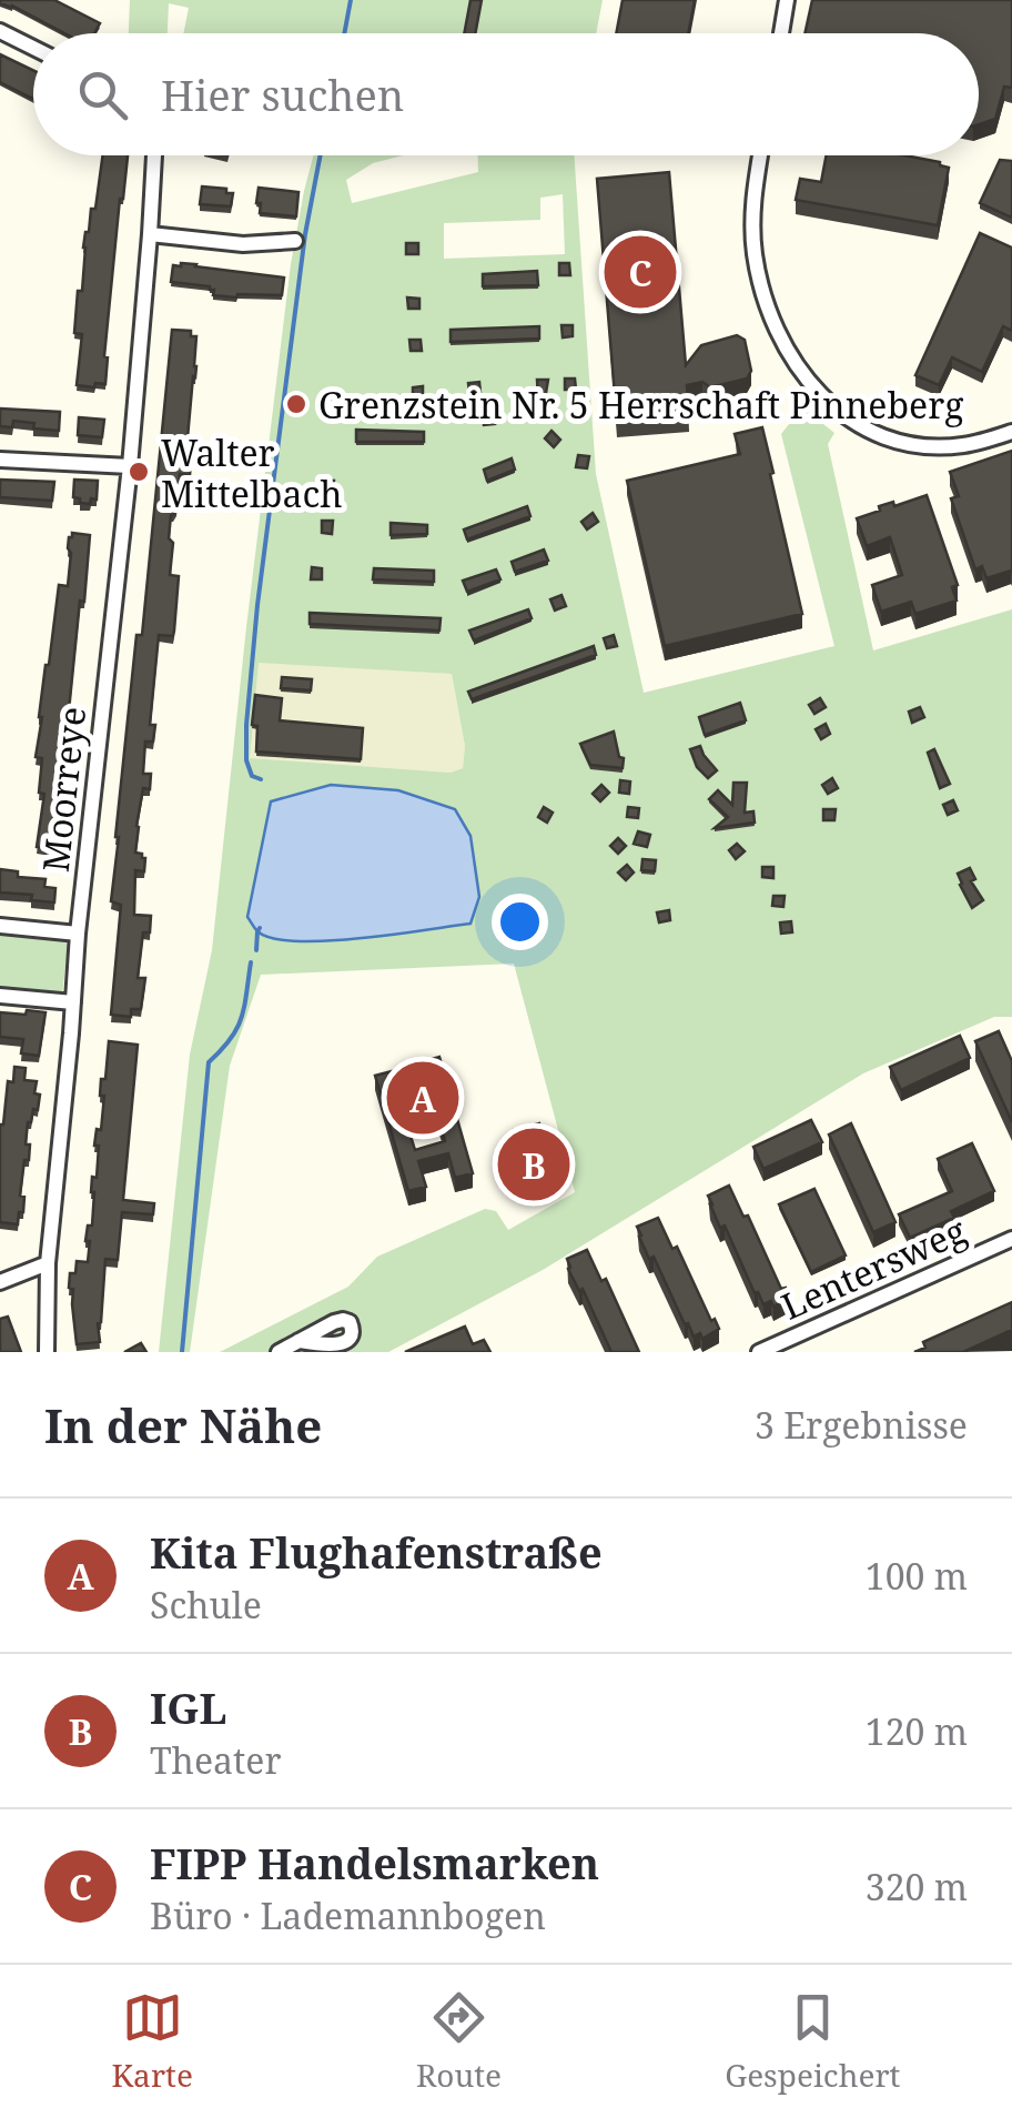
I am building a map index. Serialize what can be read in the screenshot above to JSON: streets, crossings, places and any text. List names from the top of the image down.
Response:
{
  "streets": {
    "street": ["Moorreye", "Lentersweg"]
  },
  "places": ["Grenzstein Nr. 5 Herrschaft Pinneberg", "Walter Mittelbach"],
  "page": {
    "search": "Hier suchen",
    "pins": ["C", "A", "B"],
    "heading": ["In der Nähe", "3 Ergebnisse"],
    "list": [
      {
        "mark": "A",
        "name": "Kita Flughafenstraße",
        "note": "Schule",
        "value": "100 m"
      },
      {
        "mark": "B",
        "name": "IGL",
        "note": "Theater",
        "value": "120 m"
      },
      {
        "mark": "C",
        "name": "FIPP Handelsmarken",
        "note": "Büro · Lademannbogen",
        "value": "320 m"
      }
    ],
    "nav": ["Karte", "Route", "Gespeichert"]
  }
}
